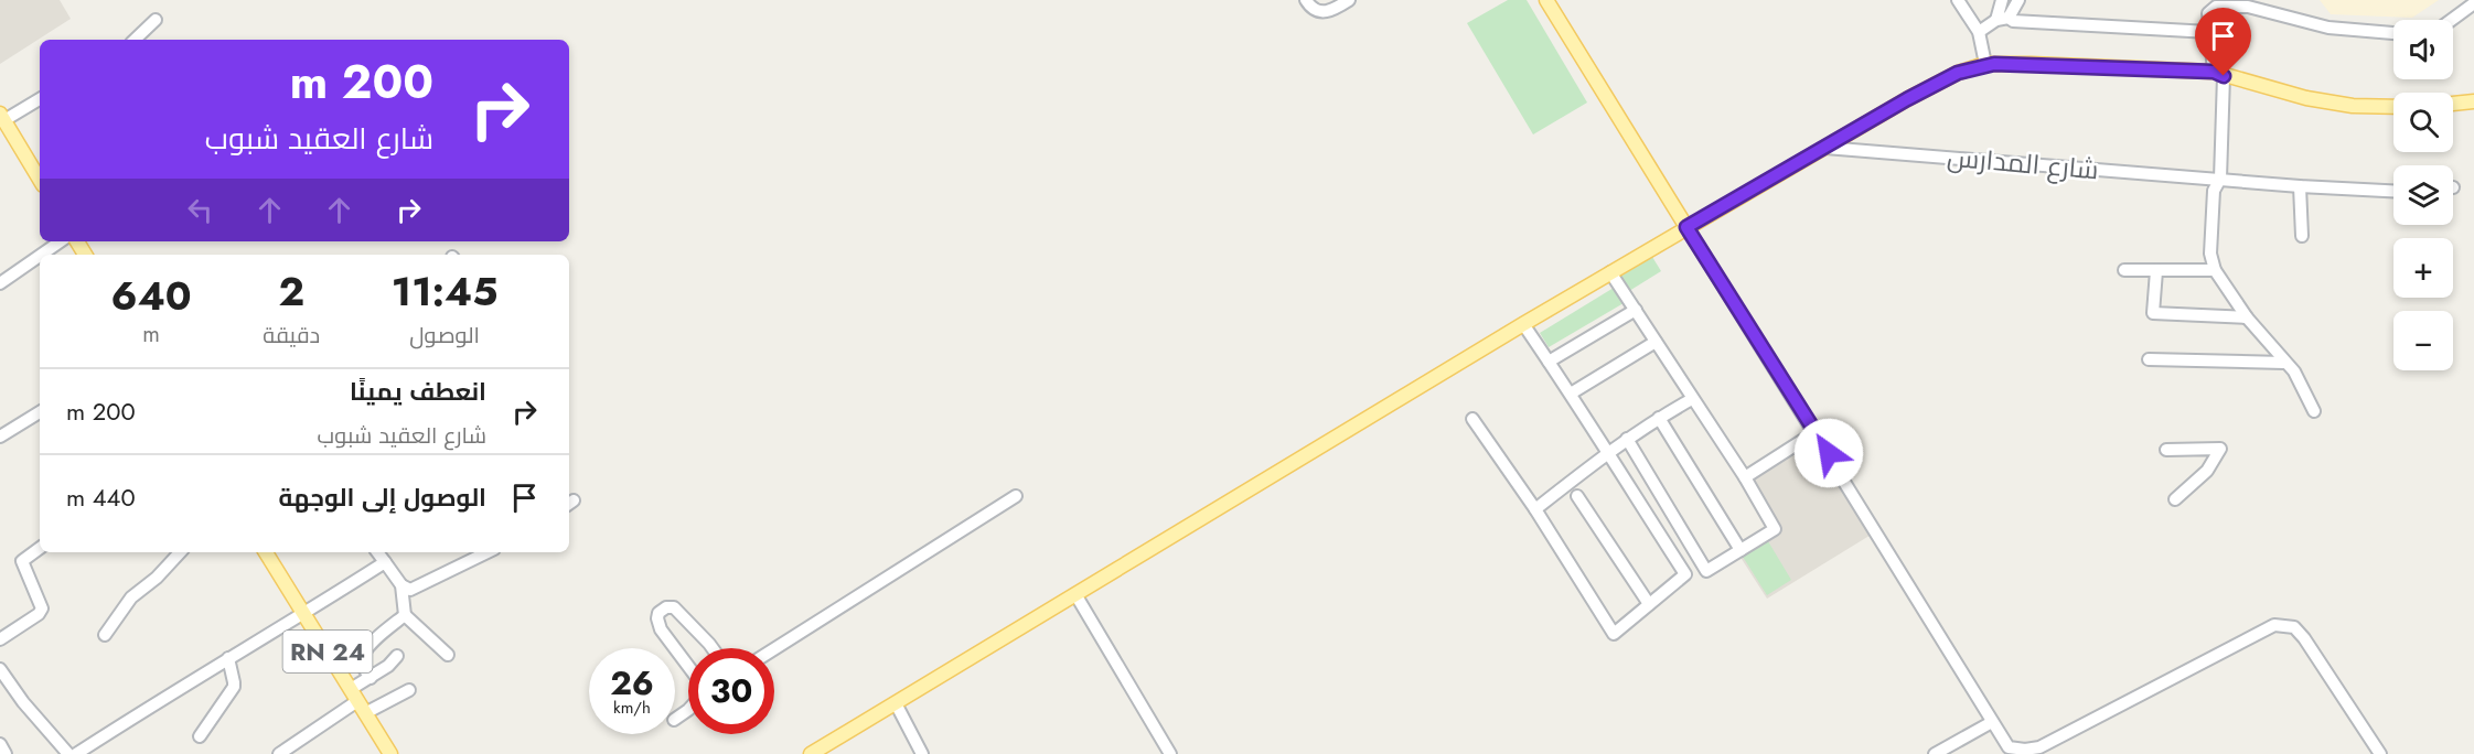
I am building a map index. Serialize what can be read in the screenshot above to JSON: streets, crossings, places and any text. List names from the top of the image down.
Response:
{
  "streets": {
    "main road": ["RN 24"],
    "street": ["شارع المدارس"]
  },
  "page": {
    "map_buttons": ["+", "−"],
    "turn": ["200 m", "شارع العقيد شبوب"],
    "eta": [
      "11:45",
      "الوصول",
      "2",
      "دقيقة",
      "640",
      "m"
    ],
    "list": [
      {
        "name": "انعطف يمينًا",
        "note": "شارع العقيد شبوب",
        "value": "200 m"
      },
      {
        "name": "الوصول إلى الوجهة",
        "value": "440 m"
      }
    ],
    "speed": "26 km/h",
    "limit": "30"
  }
}
